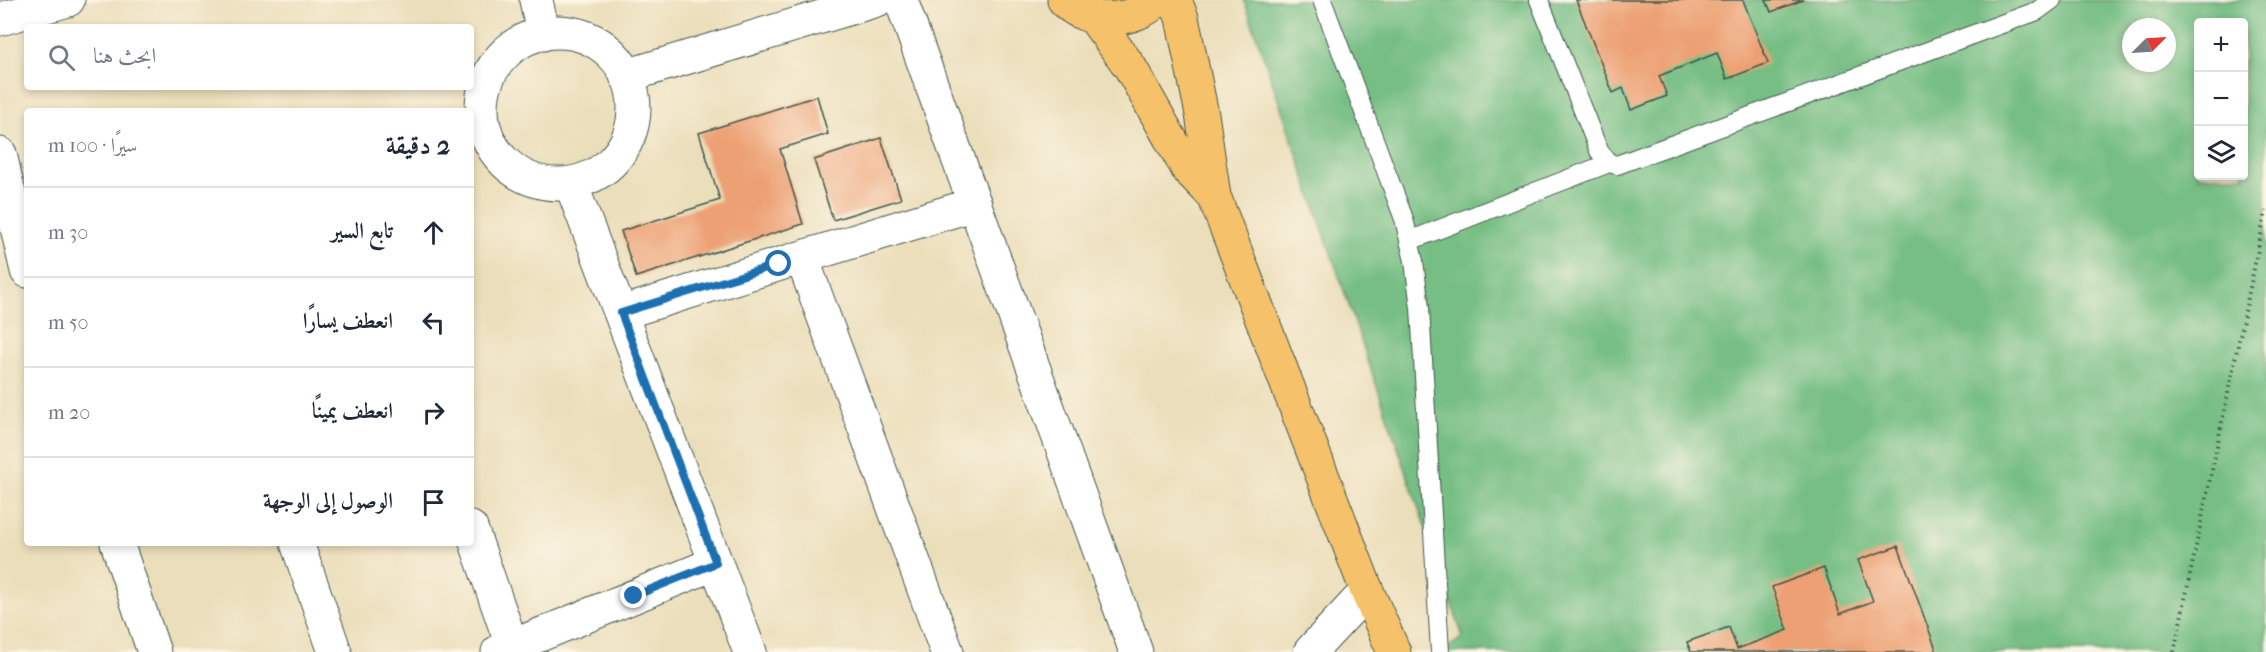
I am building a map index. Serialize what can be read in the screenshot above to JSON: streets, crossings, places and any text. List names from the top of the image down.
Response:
{
  "north": "top right",
  "page": {
    "map_buttons": ["+", "−"],
    "search": "ابحث هنا",
    "heading": ["2 دقيقة", "سيرًا · 100 m"],
    "list": [
      ["تابع السير", "30 m"],
      ["انعطف يسارًا", "50 m"],
      ["انعطف يمينًا", "20 m"],
      "الوصول إلى الوجهة"
    ]
  }
}
